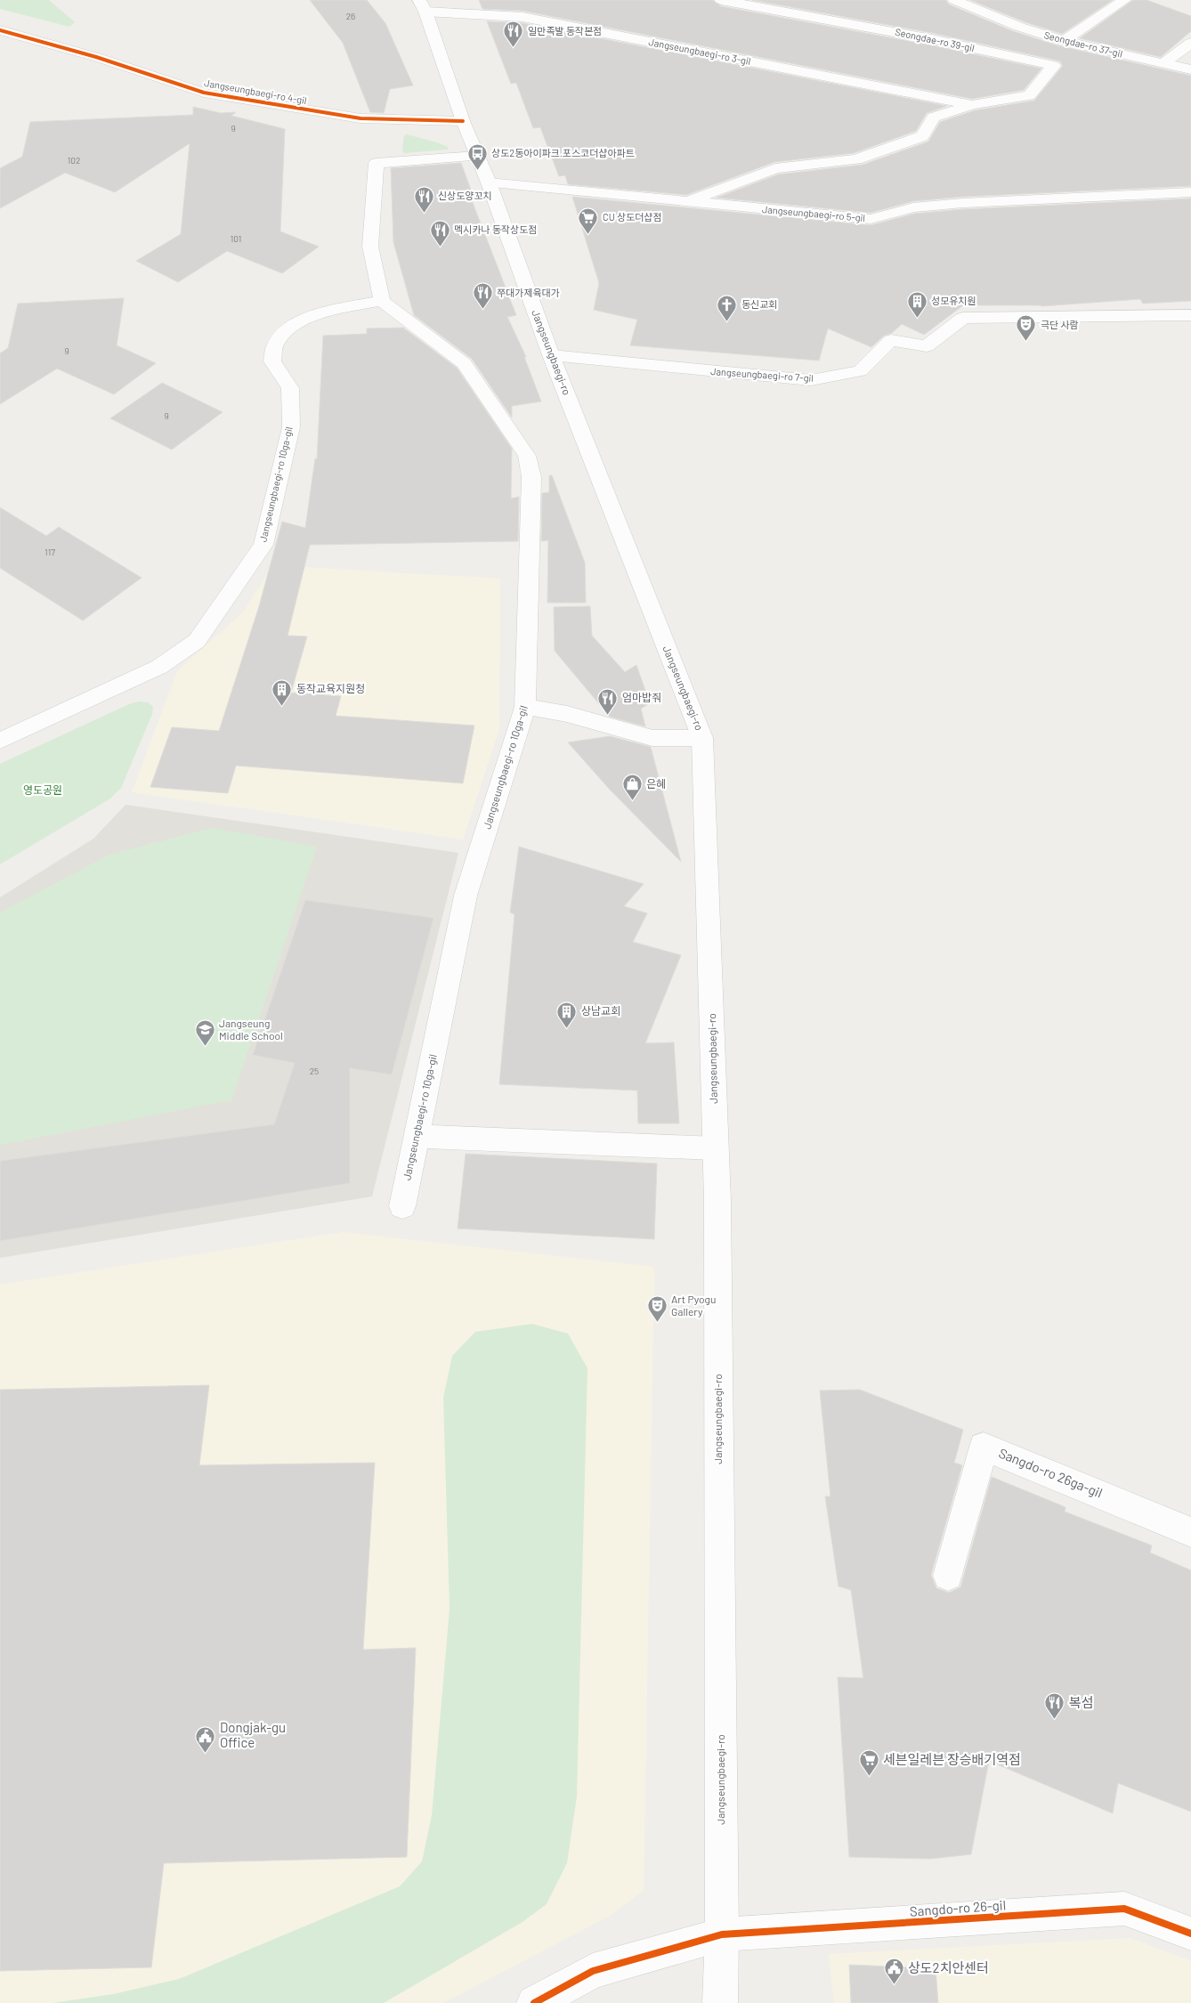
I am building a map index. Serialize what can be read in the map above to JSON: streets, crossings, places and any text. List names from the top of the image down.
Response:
{
  "streets": {
    "main road": [
      "Seongdae-ro 39-gil",
      "Seongdae-ro 37-gil",
      "Jangseungbaegi-ro 3-gil",
      "Jangseungbaegi-ro 4-gil",
      "Jangseungbaegi-ro 5-gil",
      "Jangseungbaegi-ro",
      "Jangseungbaegi-ro 7-gil",
      "Jangseungbaegi-ro 10ga-gil",
      "Sangdo-ro 26ga-gil",
      "Sangdo-ro 26-gil"
    ]
  },
  "crossings": [
    ["Jangseungbaegi-ro 3-gil", "Jangseungbaegi-ro"],
    ["Jangseungbaegi-ro 4-gil", "Jangseungbaegi-ro"],
    ["Jangseungbaegi-ro 5-gil", "Jangseungbaegi-ro"],
    ["Jangseungbaegi-ro", "Jangseungbaegi-ro 7-gil"],
    ["Jangseungbaegi-ro", "Sangdo-ro 26-gil"]
  ],
  "parks": ["영도공원"],
  "places": {
    "restaurant": [
      "일만족발 동작본점",
      "신상도양꼬치",
      "멕시카나 동작상도점",
      "쭈대가제육대가",
      "엄마밥줘",
      "복섬"
    ],
    "bus stop": ["상도2동아이파크.포스코더샵아파트"],
    "supermarket": ["CU 상도더샵점", "세븐일레븐 장승배기역점"],
    "building": ["성모유치원", "동작교육지원청", "상남교회"],
    "church": ["동신교회"],
    "theatre": ["극단 사람", "Art Pyogu Gallery"],
    "shop": ["은혜"],
    "school or university": ["Jangseung Middle School"],
    "public building": ["Dongjak-gu Office", "상도2치안센터"]
  },
  "house_numbers": [
    "26",
    "9",
    "102",
    "101",
    "9",
    "9",
    "117",
    "25"
  ]
}
